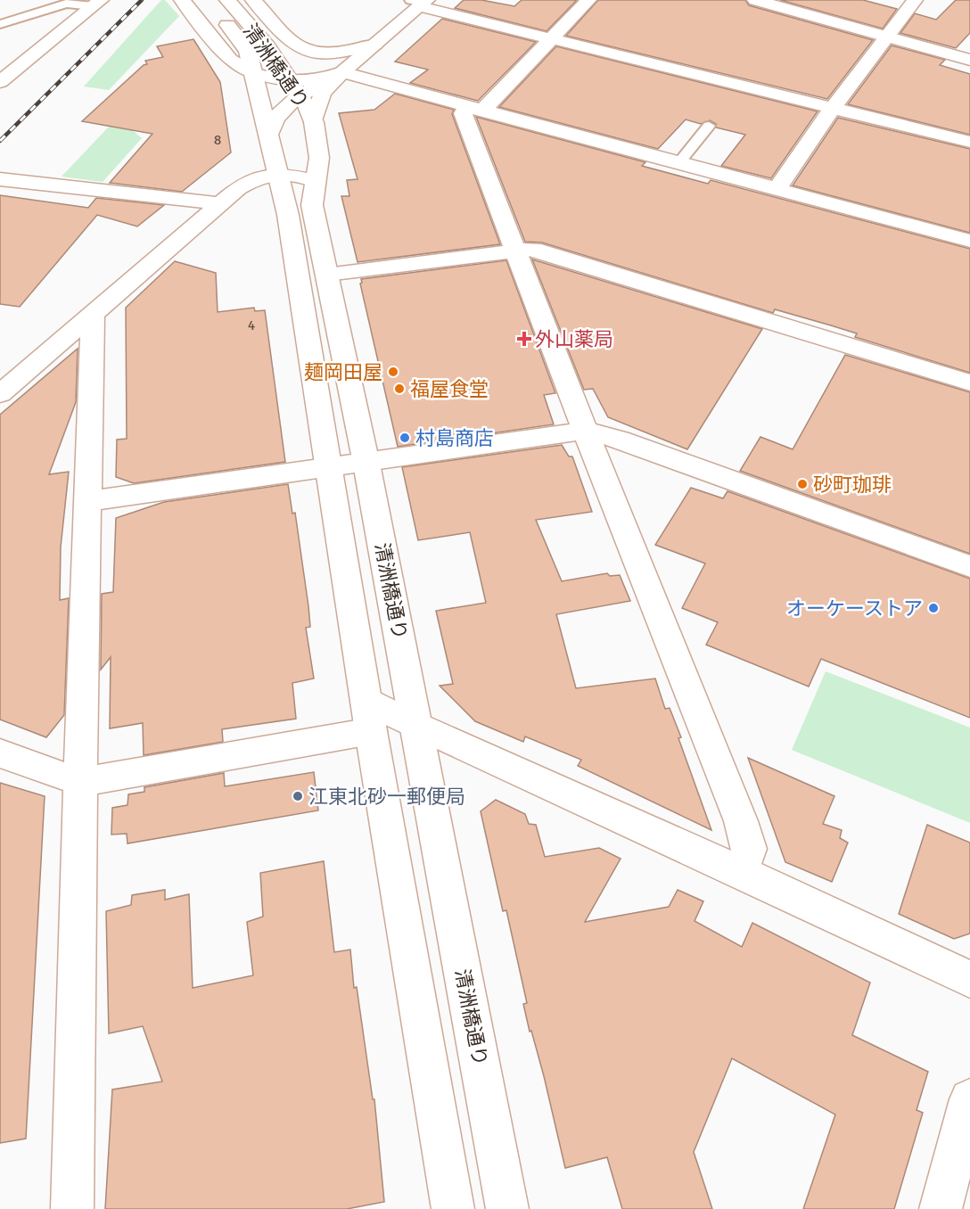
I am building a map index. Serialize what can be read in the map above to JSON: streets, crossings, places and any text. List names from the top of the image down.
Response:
{
  "streets": {
    "street": ["清洲橋通り"]
  },
  "places": {
    "health": ["外山薬局"],
    "other": [
      "麺岡田屋",
      "福屋食堂",
      "村島商店",
      "砂町珈琲",
      "オーケーストア",
      "江東北砂一郵便局"
    ]
  },
  "house_numbers": ["8", "4"]
}
